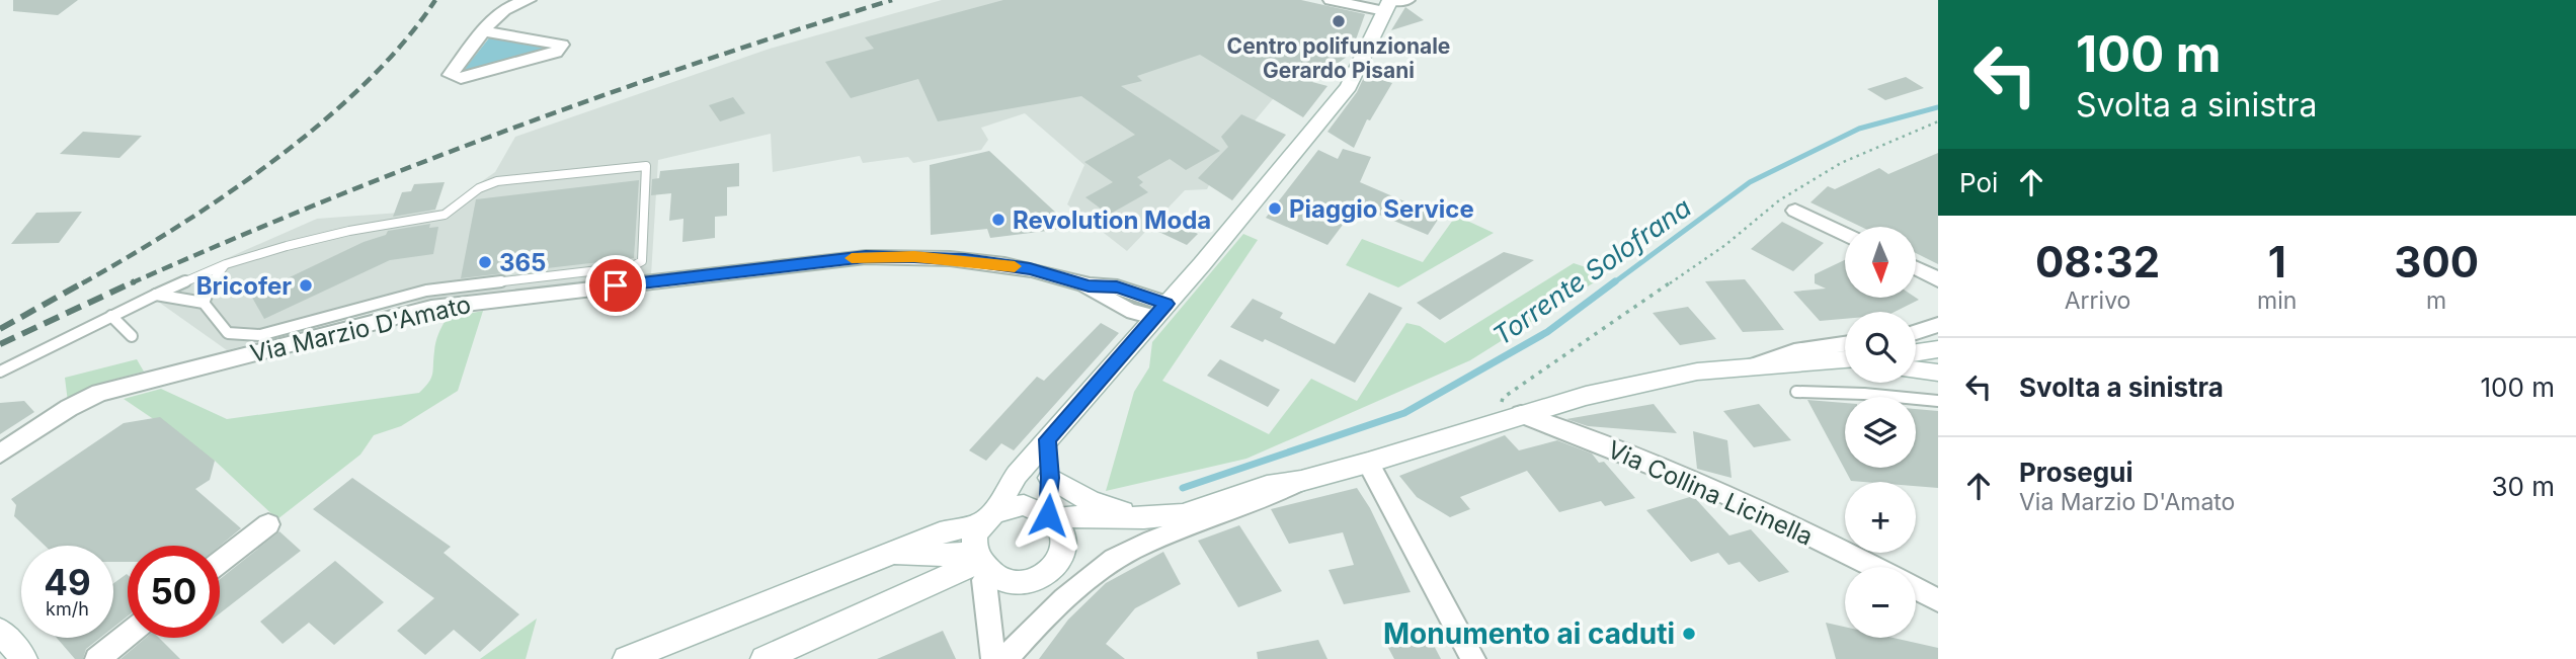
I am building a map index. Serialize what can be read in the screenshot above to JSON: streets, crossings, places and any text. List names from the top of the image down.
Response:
{
  "streets": {
    "street": ["Via Marzio D'Amato", "Via Collina Licinella"]
  },
  "water": ["Torrente Solofrana"],
  "places": [
    "Centro polifunzionale Gerardo Pisani",
    "Piaggio Service",
    "Revolution Moda",
    "365",
    "Bricofer",
    "Monumento ai caduti"
  ],
  "north": "bottom",
  "page": {
    "turn": ["100 m", "Svolta a sinistra"],
    "then": "Poi",
    "eta": [
      "08:32",
      "Arrivo",
      "1",
      "min",
      "300",
      "m"
    ],
    "map_buttons": ["+", "−"],
    "list": [
      {
        "name": "Svolta a sinistra",
        "value": "100 m"
      },
      {
        "name": "Prosegui",
        "note": "Via Marzio D'Amato",
        "value": "30 m"
      }
    ],
    "speed": "49 km/h",
    "limit": "50"
  }
}
